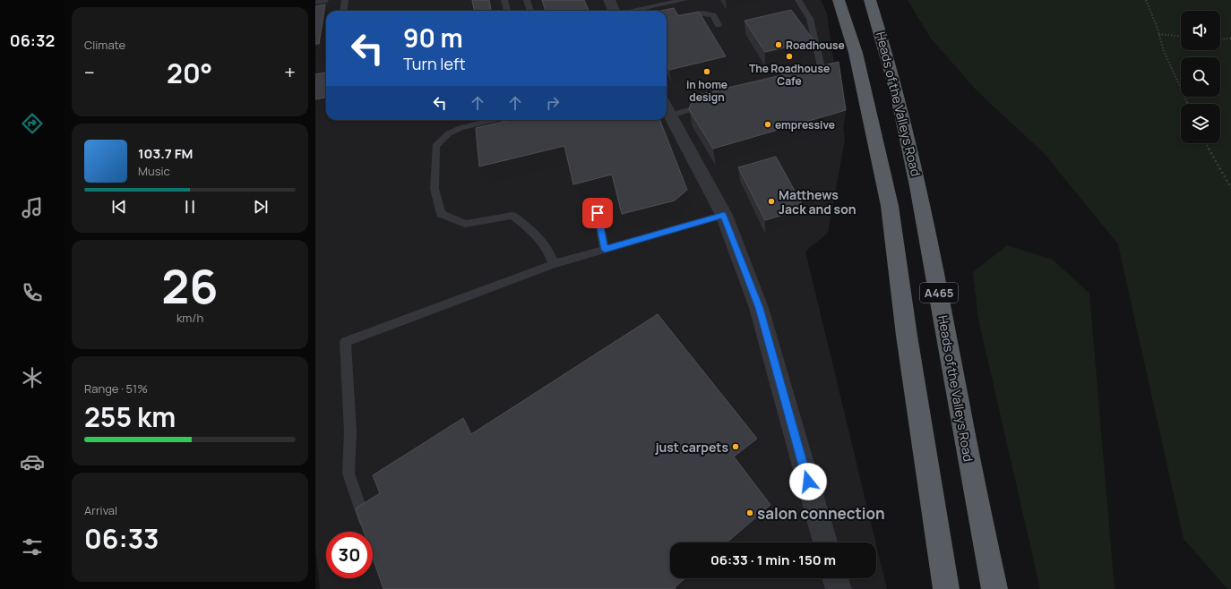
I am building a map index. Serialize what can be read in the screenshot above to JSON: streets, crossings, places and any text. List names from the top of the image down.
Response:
{
  "streets": {
    "highway": ["Heads of the Valleys Road", "A465"]
  },
  "places": [
    "Roadhouse",
    "The Roadhouse Cafe",
    "in home design",
    "empressive",
    "Matthews Jack and son",
    "just carpets",
    "salon connection"
  ],
  "page": {
    "tabs": "06:32",
    "tile": [
      "Climate",
      ["26", "km/h"],
      ["Range · 51%", "255 km"],
      ["Arrival", "06:33"]
    ],
    "turn": ["90 m", "Turn left"],
    "heat": ["−", "20°", "+"],
    "song": ["103.7 FM", "Music"],
    "limit": "30",
    "trip": "06:33 · 1 min · 150 m"
  }
}
